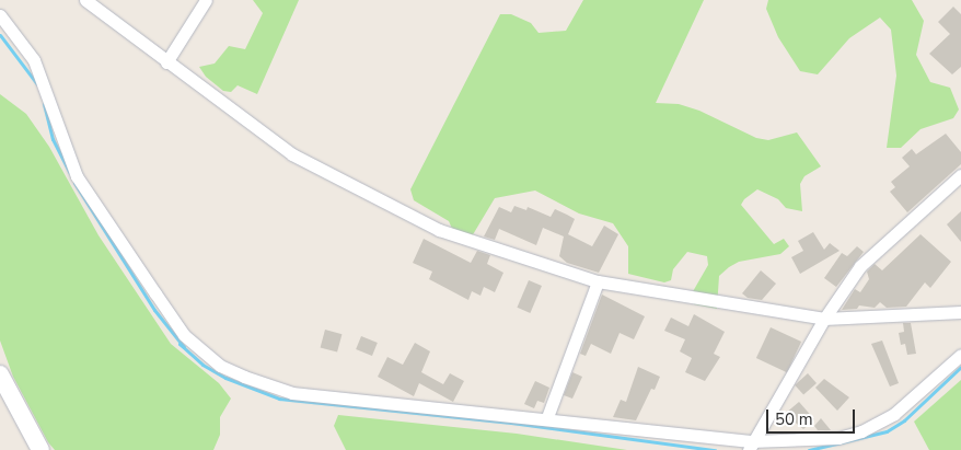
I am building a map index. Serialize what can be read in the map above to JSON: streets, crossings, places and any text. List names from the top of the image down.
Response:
{
  "scale_bar": "50 m"
}
